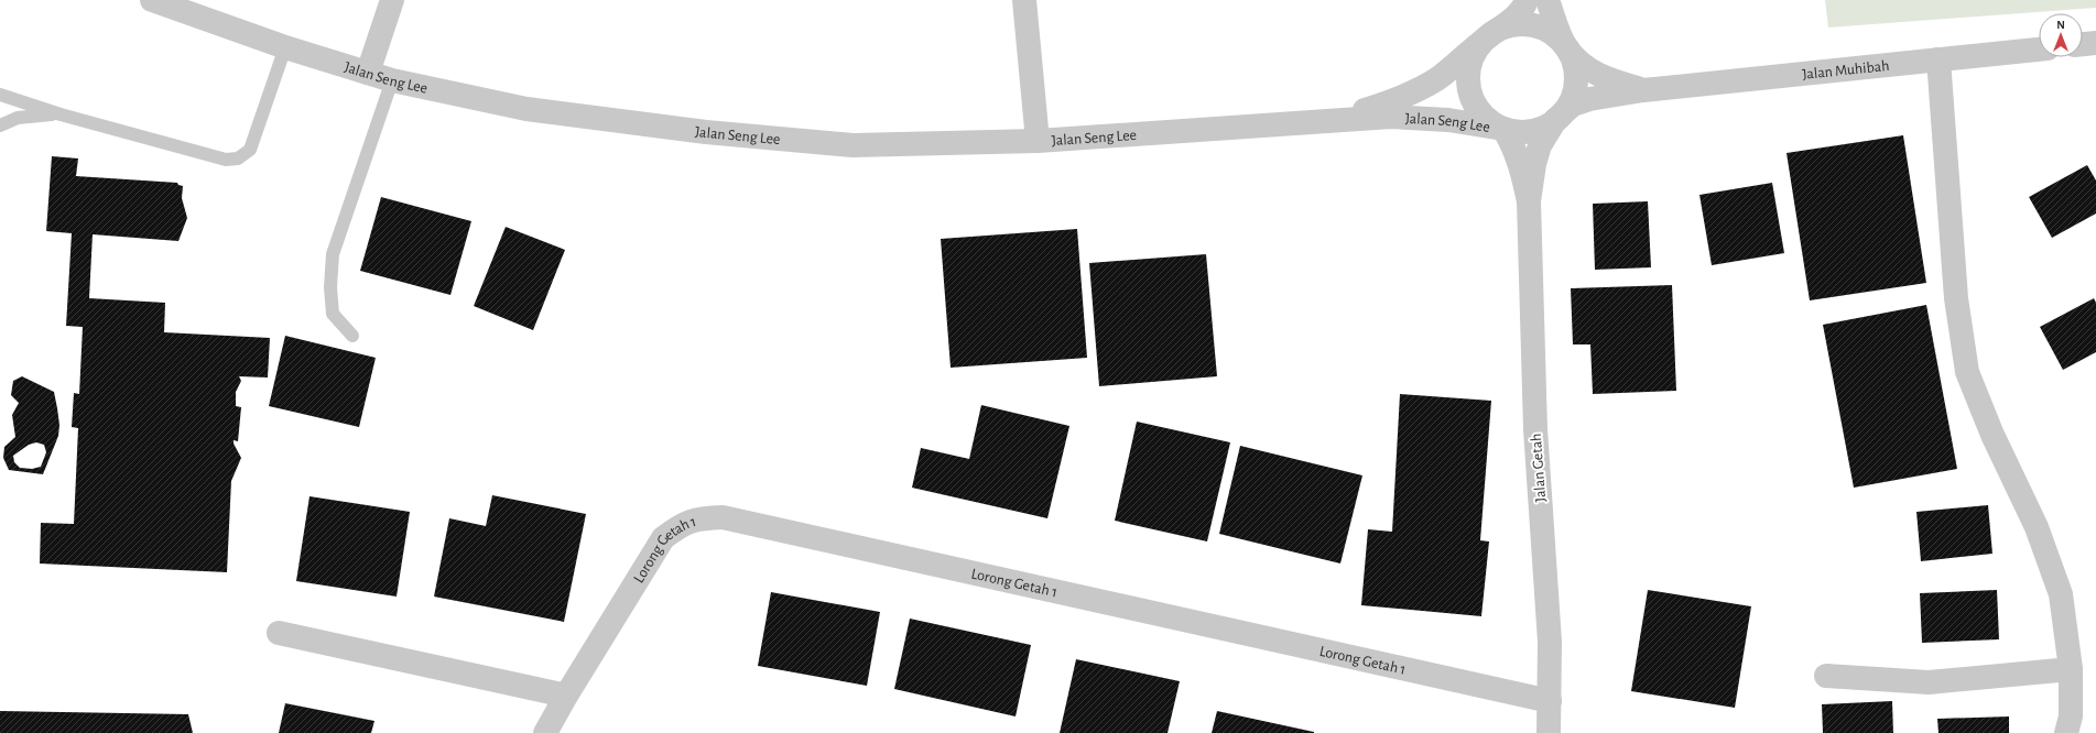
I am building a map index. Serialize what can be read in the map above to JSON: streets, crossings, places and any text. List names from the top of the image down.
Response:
{
  "streets": {
    "street": [
      "Jalan Muhibah",
      "Jalan Seng Lee",
      "Jalan Getah",
      "Lorong Getah 1"
    ]
  },
  "crossings": [
    ["Jalan Muhibah", "Jalan Seng Lee"],
    ["Jalan Muhibah", "Jalan Getah"],
    ["Jalan Seng Lee", "Jalan Getah"],
    ["Jalan Getah", "Lorong Getah 1"]
  ],
  "north": "top"
}
